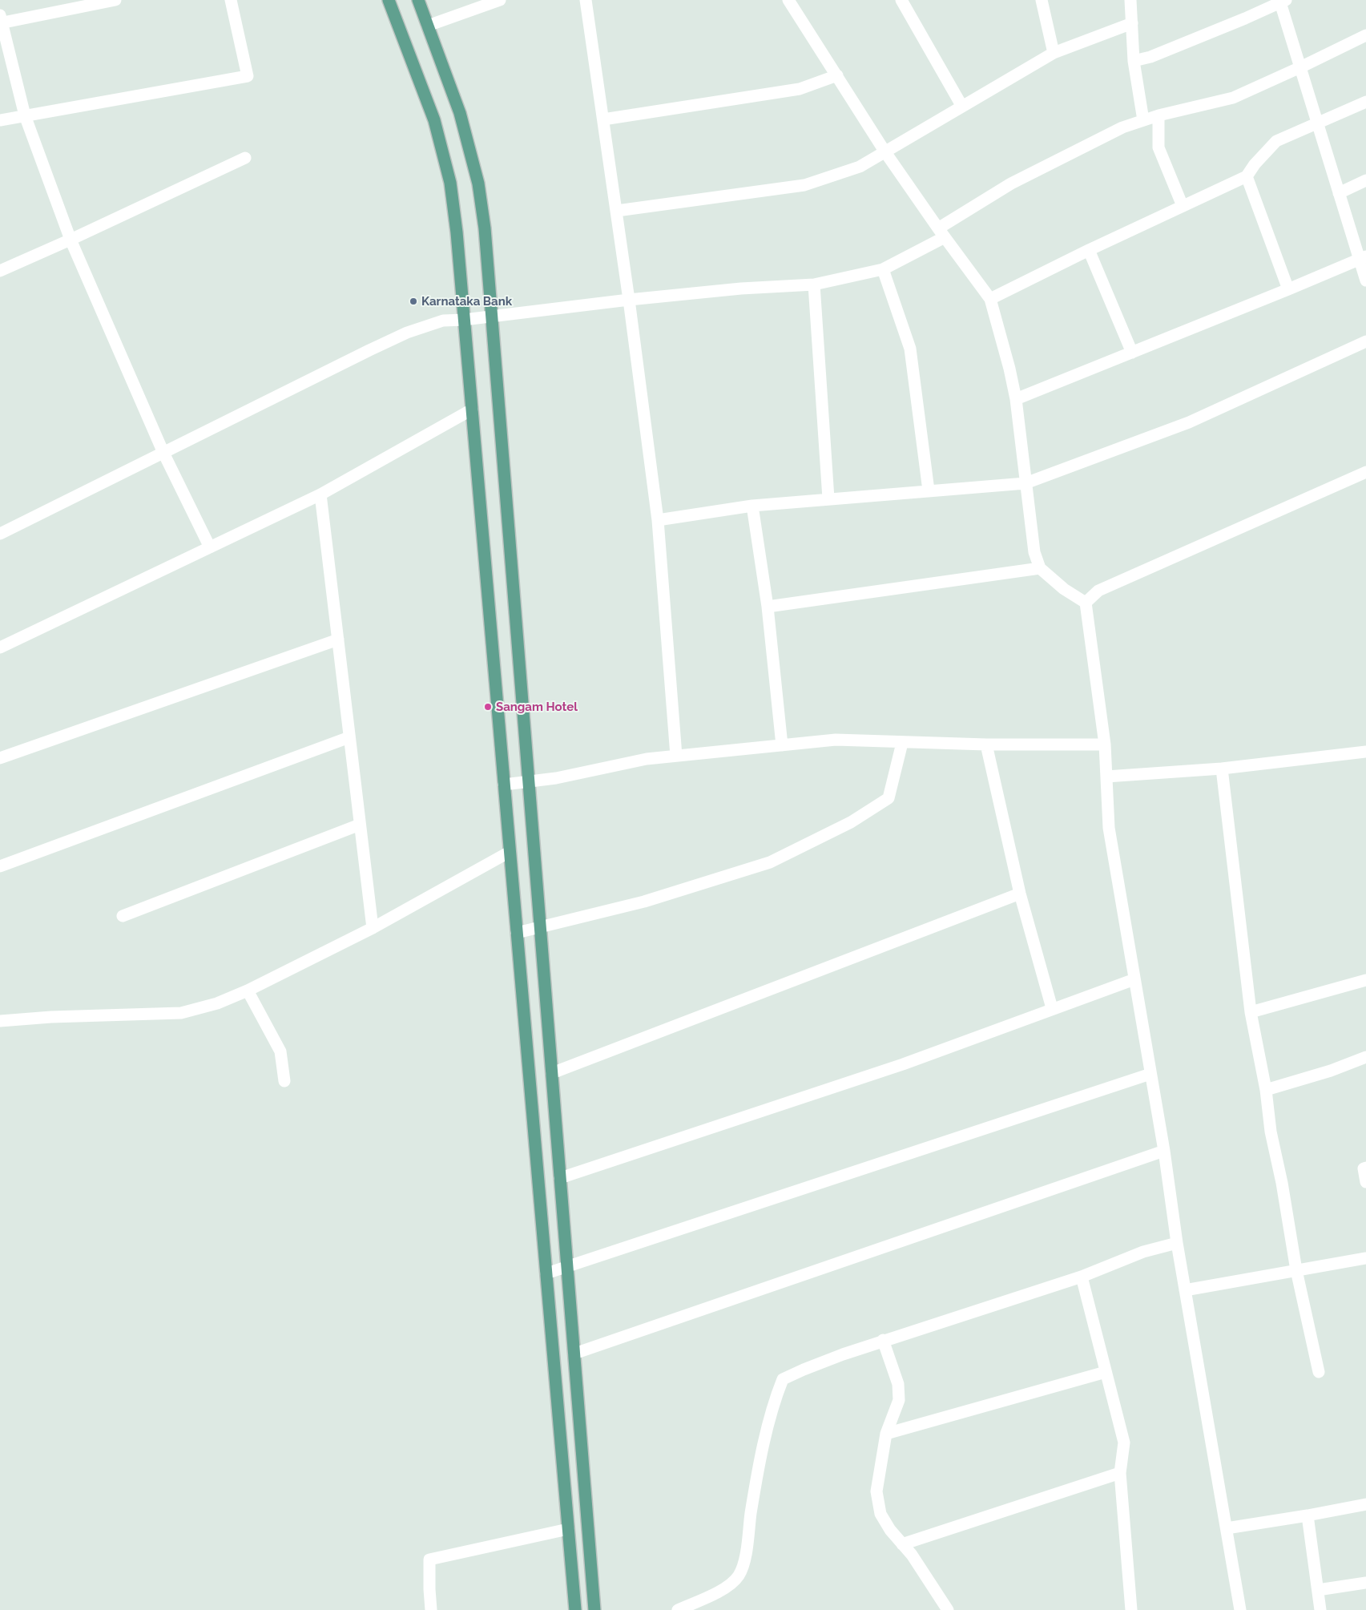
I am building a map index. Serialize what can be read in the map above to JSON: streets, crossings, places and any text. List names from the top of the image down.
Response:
{
  "places": ["Karnataka Bank", "Sangam Hotel"]
}
